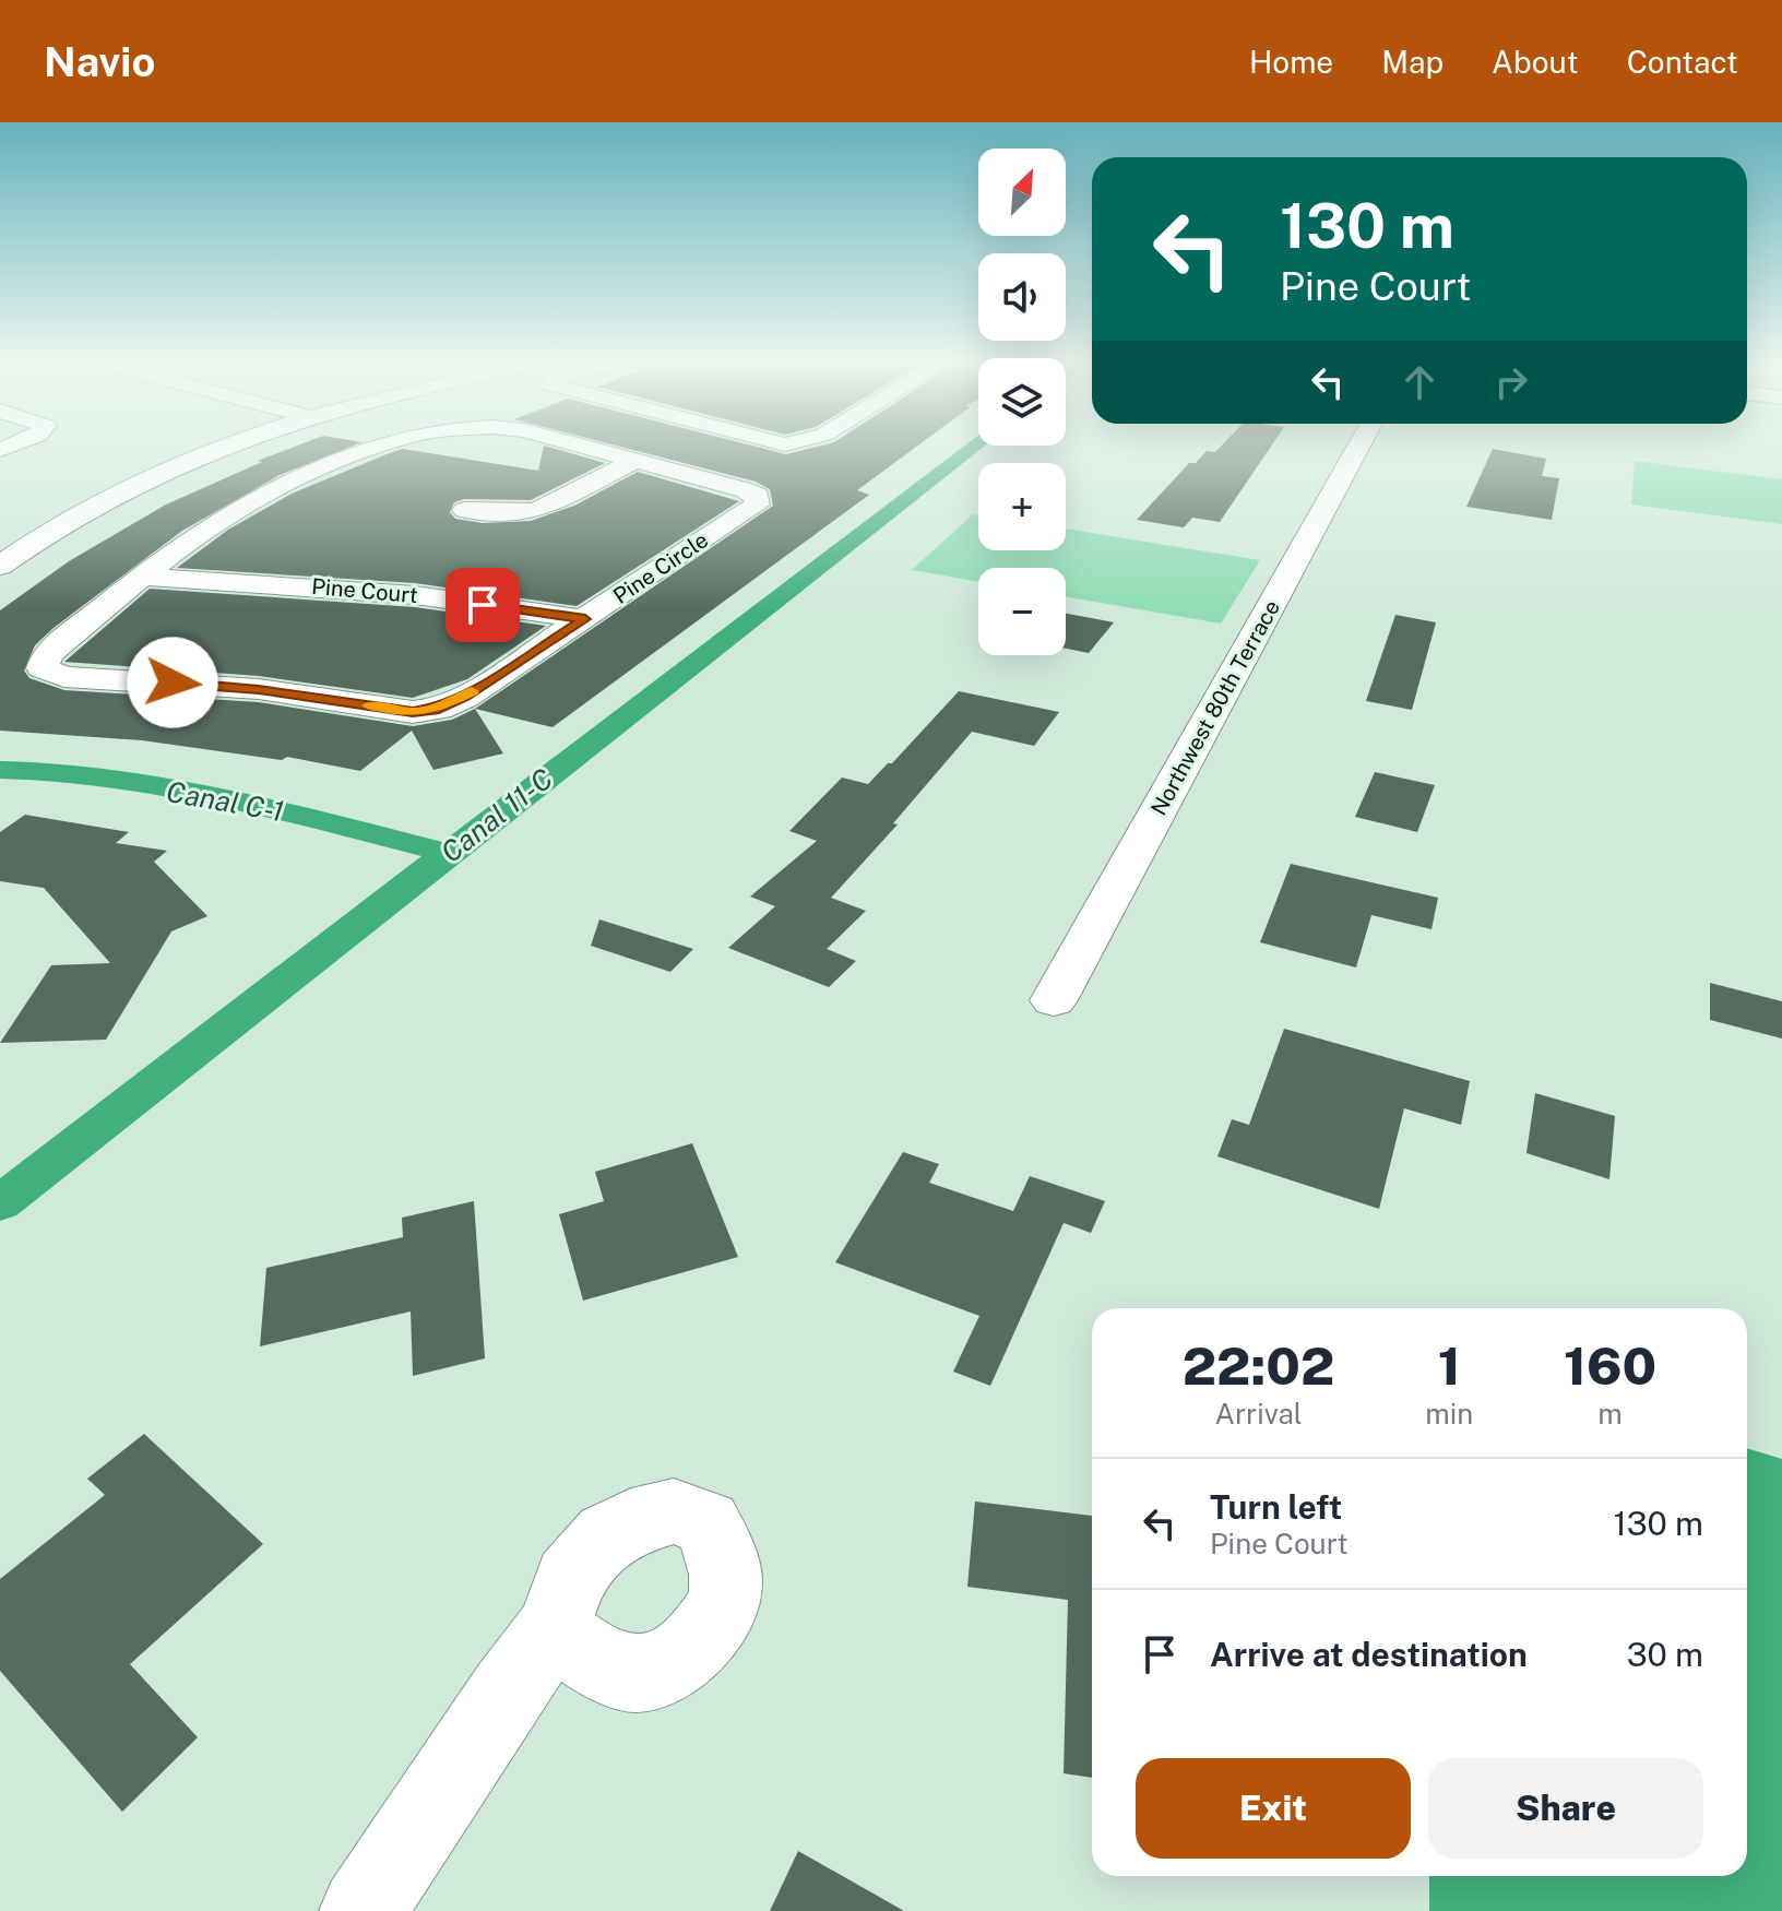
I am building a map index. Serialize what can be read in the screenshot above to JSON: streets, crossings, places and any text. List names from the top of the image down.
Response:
{
  "streets": {
    "main road": ["Pine Circle", "Pine Court", "Northwest 80th Terrace"]
  },
  "crossings": [
    ["Pine Circle", "Pine Court"]
  ],
  "water": ["Canal C-1", "Canal 11-C"],
  "north": "top right",
  "page": {
    "header": "Navio",
    "nav": [
      "Home",
      "Map",
      "About",
      "Contact"
    ],
    "map_buttons": ["+", "−"],
    "turn": ["130 m", "Pine Court"],
    "eta": [
      "22:02",
      "Arrival",
      "1",
      "min",
      "160",
      "m"
    ],
    "list": [
      {
        "name": "Turn left",
        "note": "Pine Court",
        "value": "130 m"
      },
      {
        "name": "Arrive at destination",
        "value": "30 m"
      }
    ],
    "buttons": ["Exit", "Share"]
  }
}
